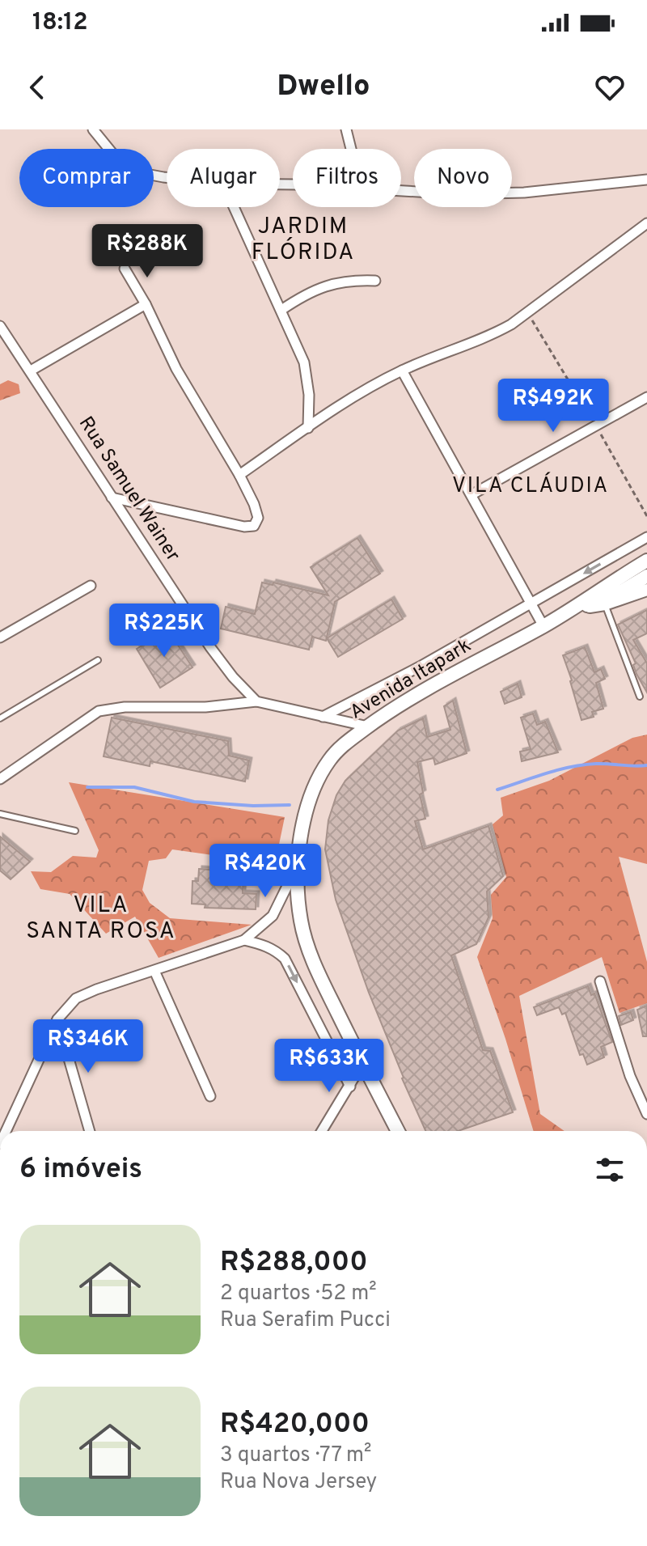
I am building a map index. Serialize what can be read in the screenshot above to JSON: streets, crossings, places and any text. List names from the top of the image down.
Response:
{
  "streets": {
    "main road": ["Avenida Itapark"],
    "street": ["Rua Samuel Wainer"]
  },
  "districts": ["JARDIM FLÓRIDA", "VILA CLÁUDIA", "VILA SANTA ROSA"],
  "page": {
    "status": "18:12",
    "header": "Dwello",
    "chip": [
      "Comprar",
      "Alugar",
      "Filtros",
      "Novo"
    ],
    "price": [
      "R$288K",
      "R$492K",
      "R$225K",
      "R$420K",
      "R$346K",
      "R$633K"
    ],
    "heading": "6 imóveis",
    "list": [
      {
        "name": "R$288,000",
        "note": "2 quartos · 52 m² · Rua Serafim Pucci"
      },
      {
        "name": "R$420,000",
        "note": "3 quartos · 77 m² · Rua Nova Jersey"
      }
    ]
  }
}
